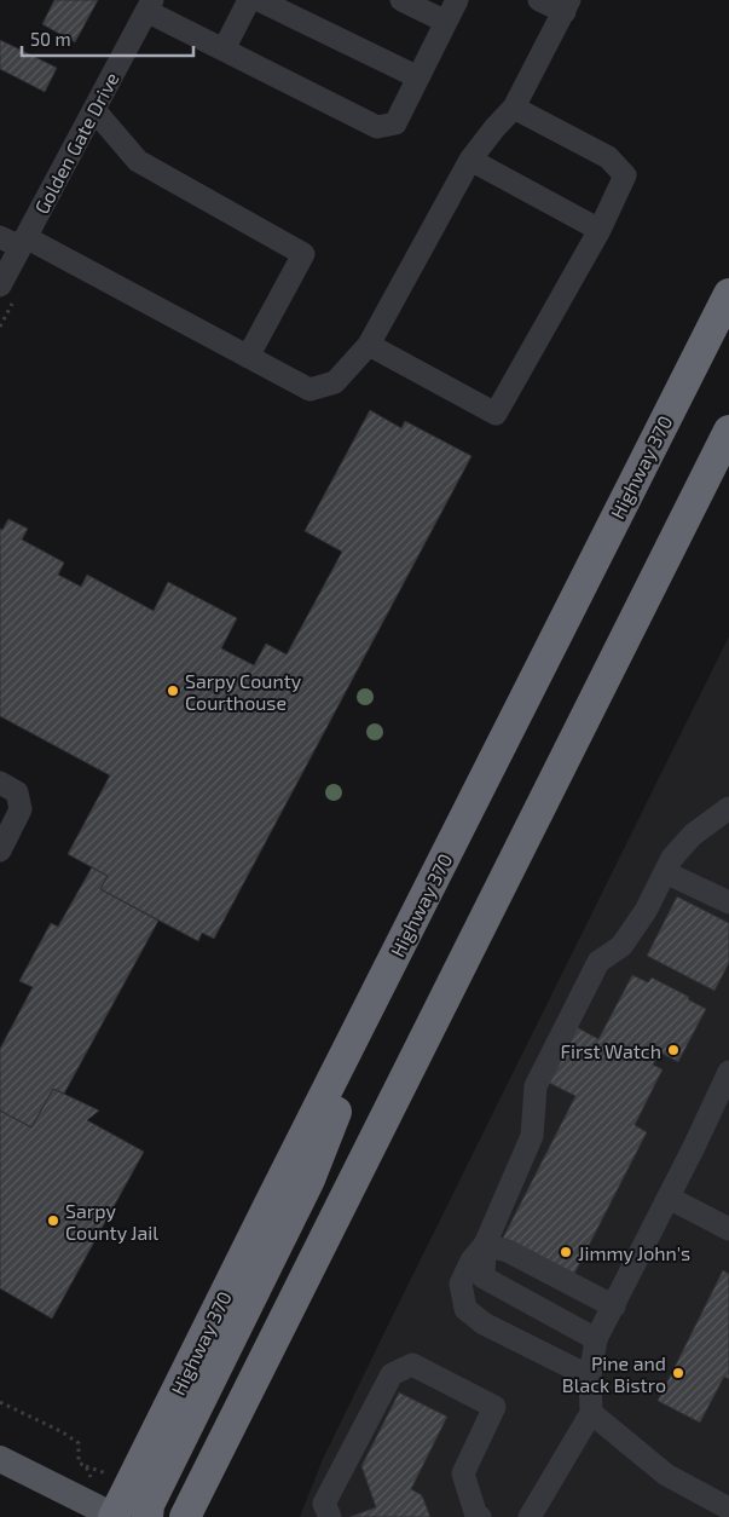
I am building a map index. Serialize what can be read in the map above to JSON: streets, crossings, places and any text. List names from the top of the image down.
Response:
{
  "streets": {
    "highway": ["Highway 370"],
    "street": ["Golden Gate Drive"]
  },
  "places": [
    "Sarpy County Courthouse",
    "First Watch",
    "Sarpy County Jail",
    "Jimmy John's",
    "Pine and Black Bistro"
  ],
  "scale_bar": "50 m"
}
